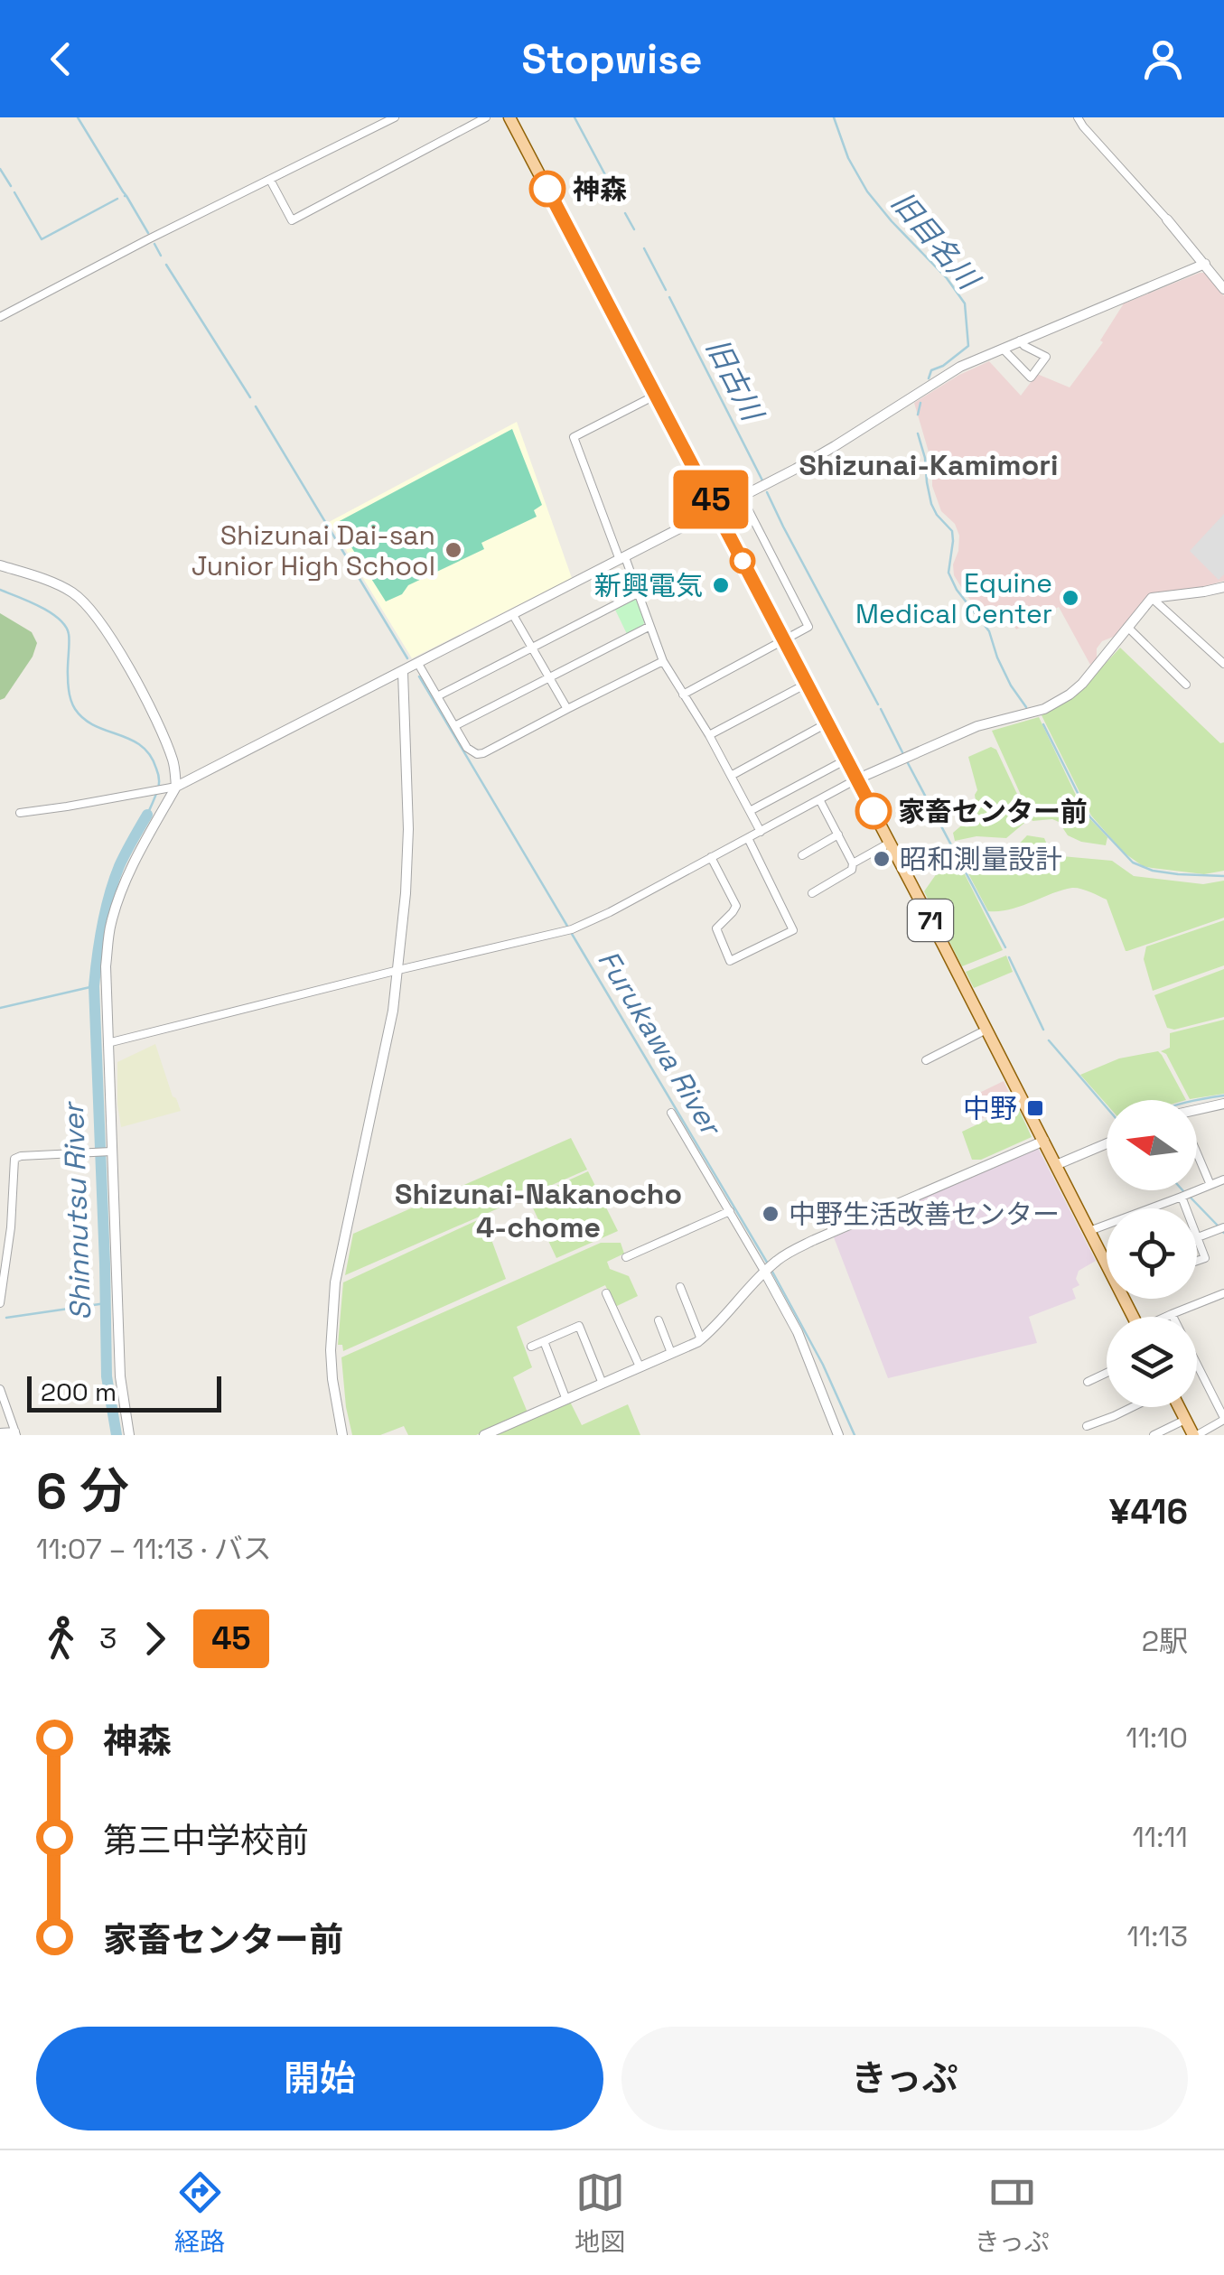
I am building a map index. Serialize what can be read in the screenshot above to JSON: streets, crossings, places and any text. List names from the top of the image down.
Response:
{
  "streets": {
    "main road": ["71"]
  },
  "districts": ["Shizunai-Kamimori", "Shizunai-Nakanocho 4-chome"],
  "water": [
    "旧目名川",
    "旧古川",
    "Furukawa River",
    "Shinnutsu River"
  ],
  "places": {
    "other": [
      "神森",
      "Shizunai Dai-san Junior High School",
      "新興電気",
      "Equine Medical Center",
      "家畜センター前",
      "昭和測量設計",
      "中野生活改善センター"
    ],
    "transit": ["中野"]
  },
  "lines": ["bus line 45"],
  "scale_bar": "200 m",
  "north": "left",
  "page": {
    "header": "Stopwise",
    "on_map": "45",
    "scale": "200 m",
    "heading": ["6 分", "11:07 – 11:13 · バス", "¥416"],
    "legs": ["3", "45", "2駅"],
    "list": [
      {
        "name": "神森",
        "value": "11:10"
      },
      {
        "name": "第三中学校前",
        "value": "11:11"
      },
      {
        "name": "家畜センター前",
        "value": "11:13"
      }
    ],
    "buttons": ["開始", "きっぷ"],
    "tabs": ["経路", "地図", "きっぷ"]
  }
}
